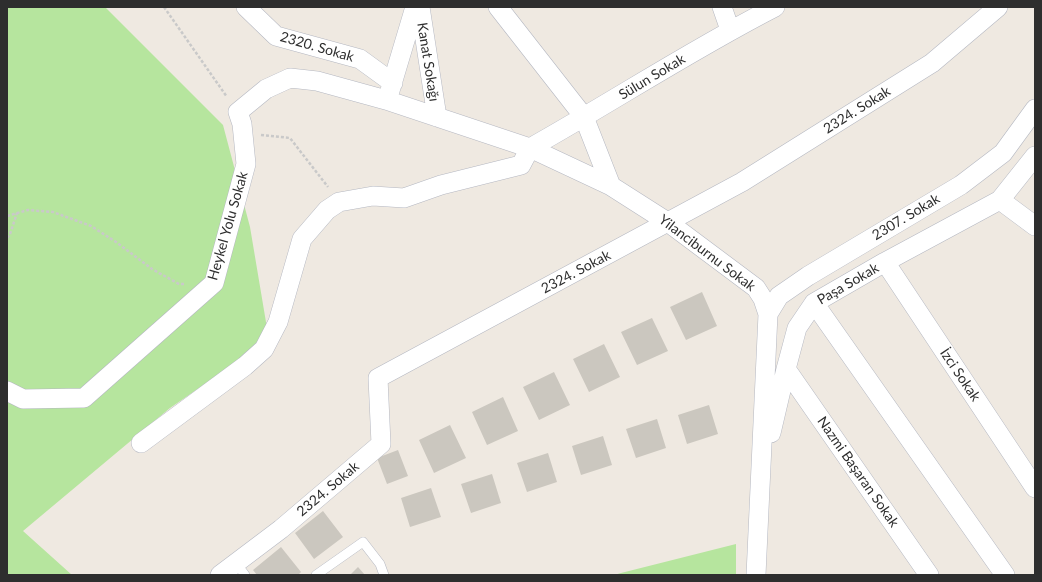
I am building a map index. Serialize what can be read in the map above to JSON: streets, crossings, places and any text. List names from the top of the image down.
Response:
{
  "streets": {
    "street": [
      "2320. Sokak",
      "Kanat Sokağı",
      "Sülun Sokak",
      "2324. Sokak",
      "2307. Sokak",
      "Heykel Yolu Sokak",
      "Yilanciburnu Sokak",
      "Paşa Sokak",
      "İzci Sokak",
      "Nazmi Başaran Sokak"
    ]
  },
  "crossings": [
    ["Sülun Sokak", "Yilanciburnu Sokak"],
    ["2324. Sokak", "Yilanciburnu Sokak"],
    ["2307. Sokak", "Yilanciburnu Sokak"],
    ["Yilanciburnu Sokak", "Paşa Sokak"],
    ["Paşa Sokak", "İzci Sokak"],
    ["Paşa Sokak", "Nazmi Başaran Sokak"]
  ]
}
